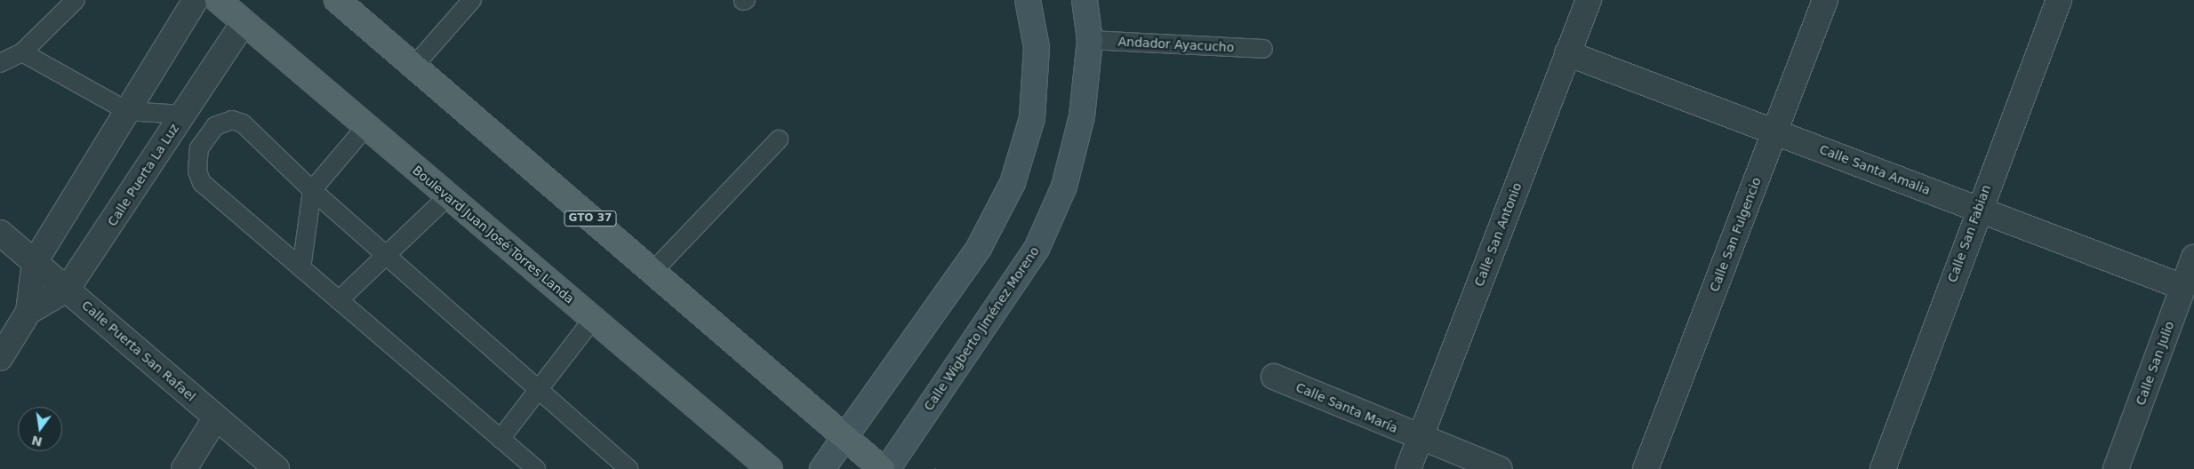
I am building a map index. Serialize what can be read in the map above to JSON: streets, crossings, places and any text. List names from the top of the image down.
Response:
{
  "streets": {
    "main road": ["GTO 37", "Boulevard Juan José Torres Landa"],
    "street": [
      "Calle Santa Amalia",
      "Calle Puerta La Luz",
      "Calle San Fabian",
      "Calle San Antonio",
      "Calle San Fulgencio",
      "Calle Wigberto Jiménez Moreno",
      "Calle Puerta San Rafael",
      "Calle San Julio",
      "Calle Santa María"
    ],
    "lane": ["Andador Ayacucho"]
  },
  "crossings": [
    ["Andador Ayacucho", "Calle Wigberto Jiménez Moreno"],
    ["Calle Santa Amalia", "Calle San Fabian"],
    ["Calle Santa Amalia", "Calle San Antonio"],
    ["Calle Santa Amalia", "Calle San Fulgencio"],
    ["Calle Santa Amalia", "Calle San Julio"],
    ["Calle Puerta La Luz", "Boulevard Juan José Torres Landa"],
    ["Calle Puerta La Luz", "Calle Puerta San Rafael"],
    ["Calle San Antonio", "Calle Santa María"]
  ],
  "north": "bottom"
}
